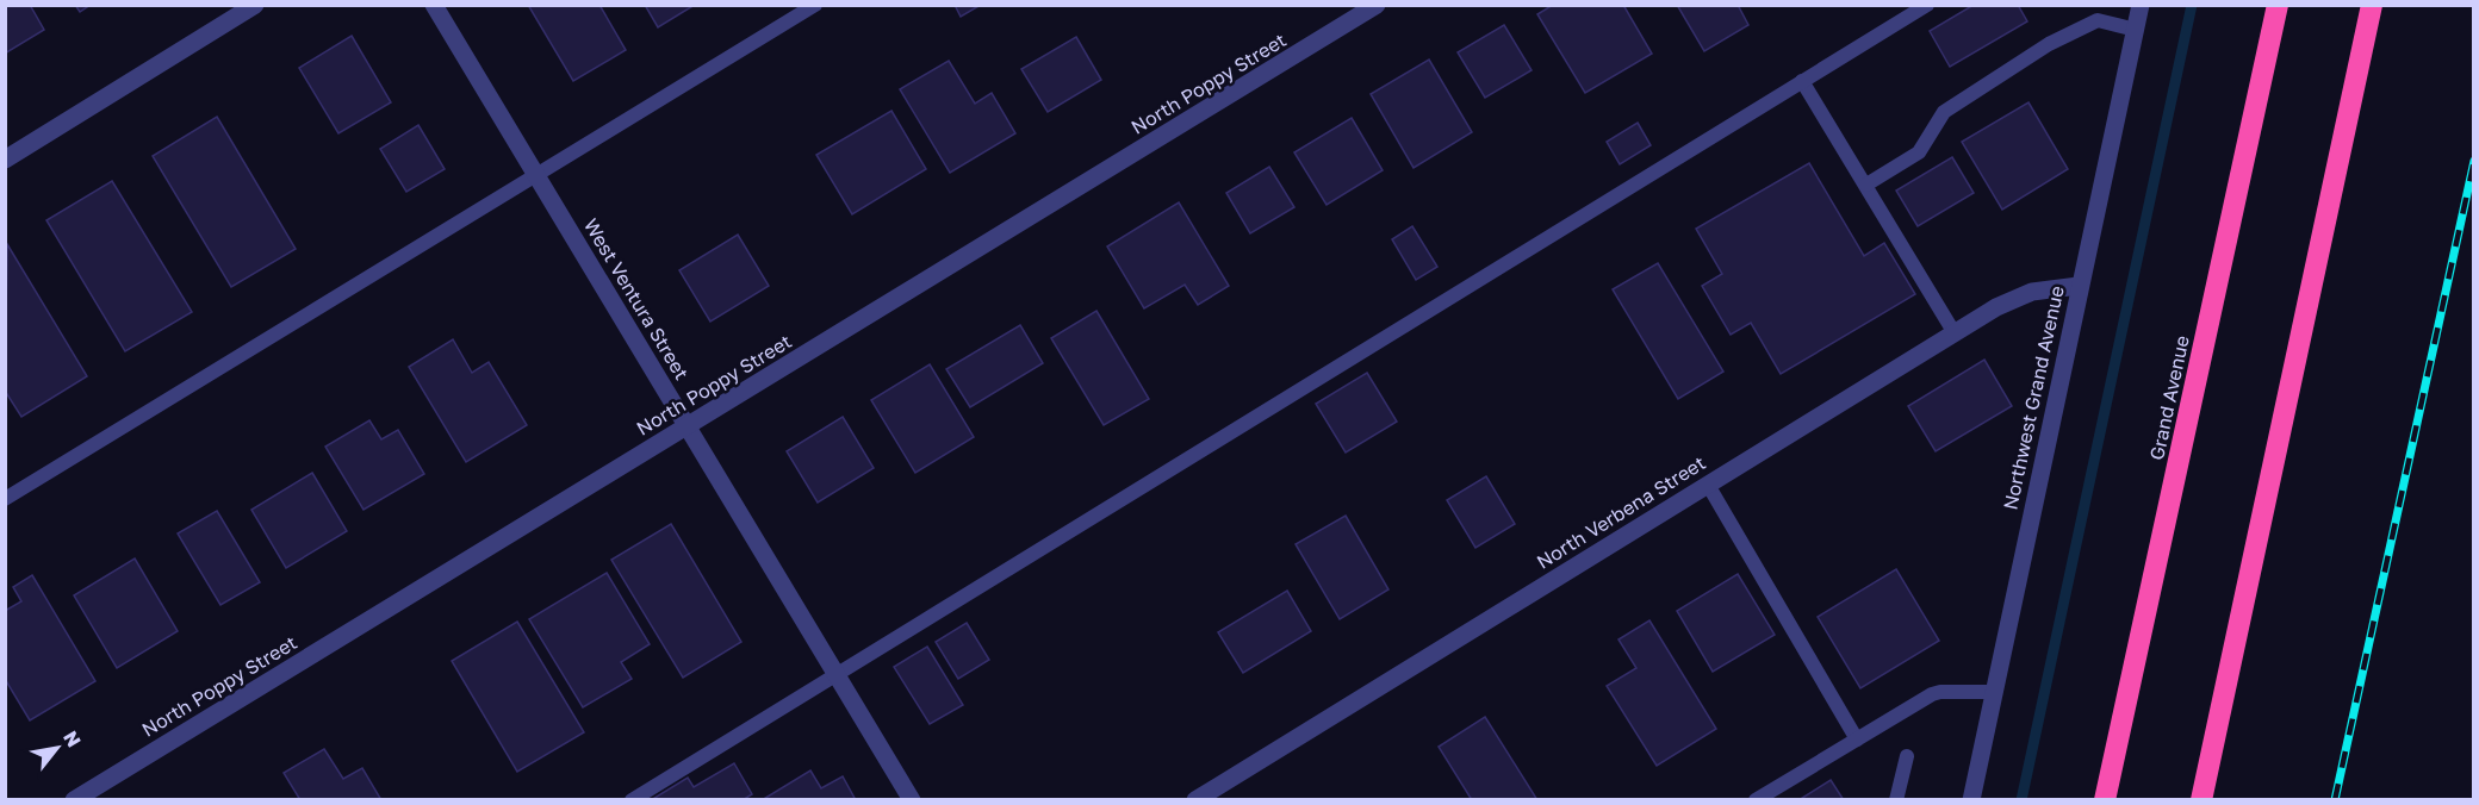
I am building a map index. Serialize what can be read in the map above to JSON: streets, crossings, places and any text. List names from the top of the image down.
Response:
{
  "streets": {
    "highway": ["Grand Avenue"],
    "street": [
      "North Poppy Street",
      "West Ventura Street",
      "Northwest Grand Avenue",
      "North Verbena Street"
    ]
  },
  "crossings": [
    ["North Poppy Street", "West Ventura Street"],
    ["Northwest Grand Avenue", "North Verbena Street"]
  ],
  "north": "top right"
}
